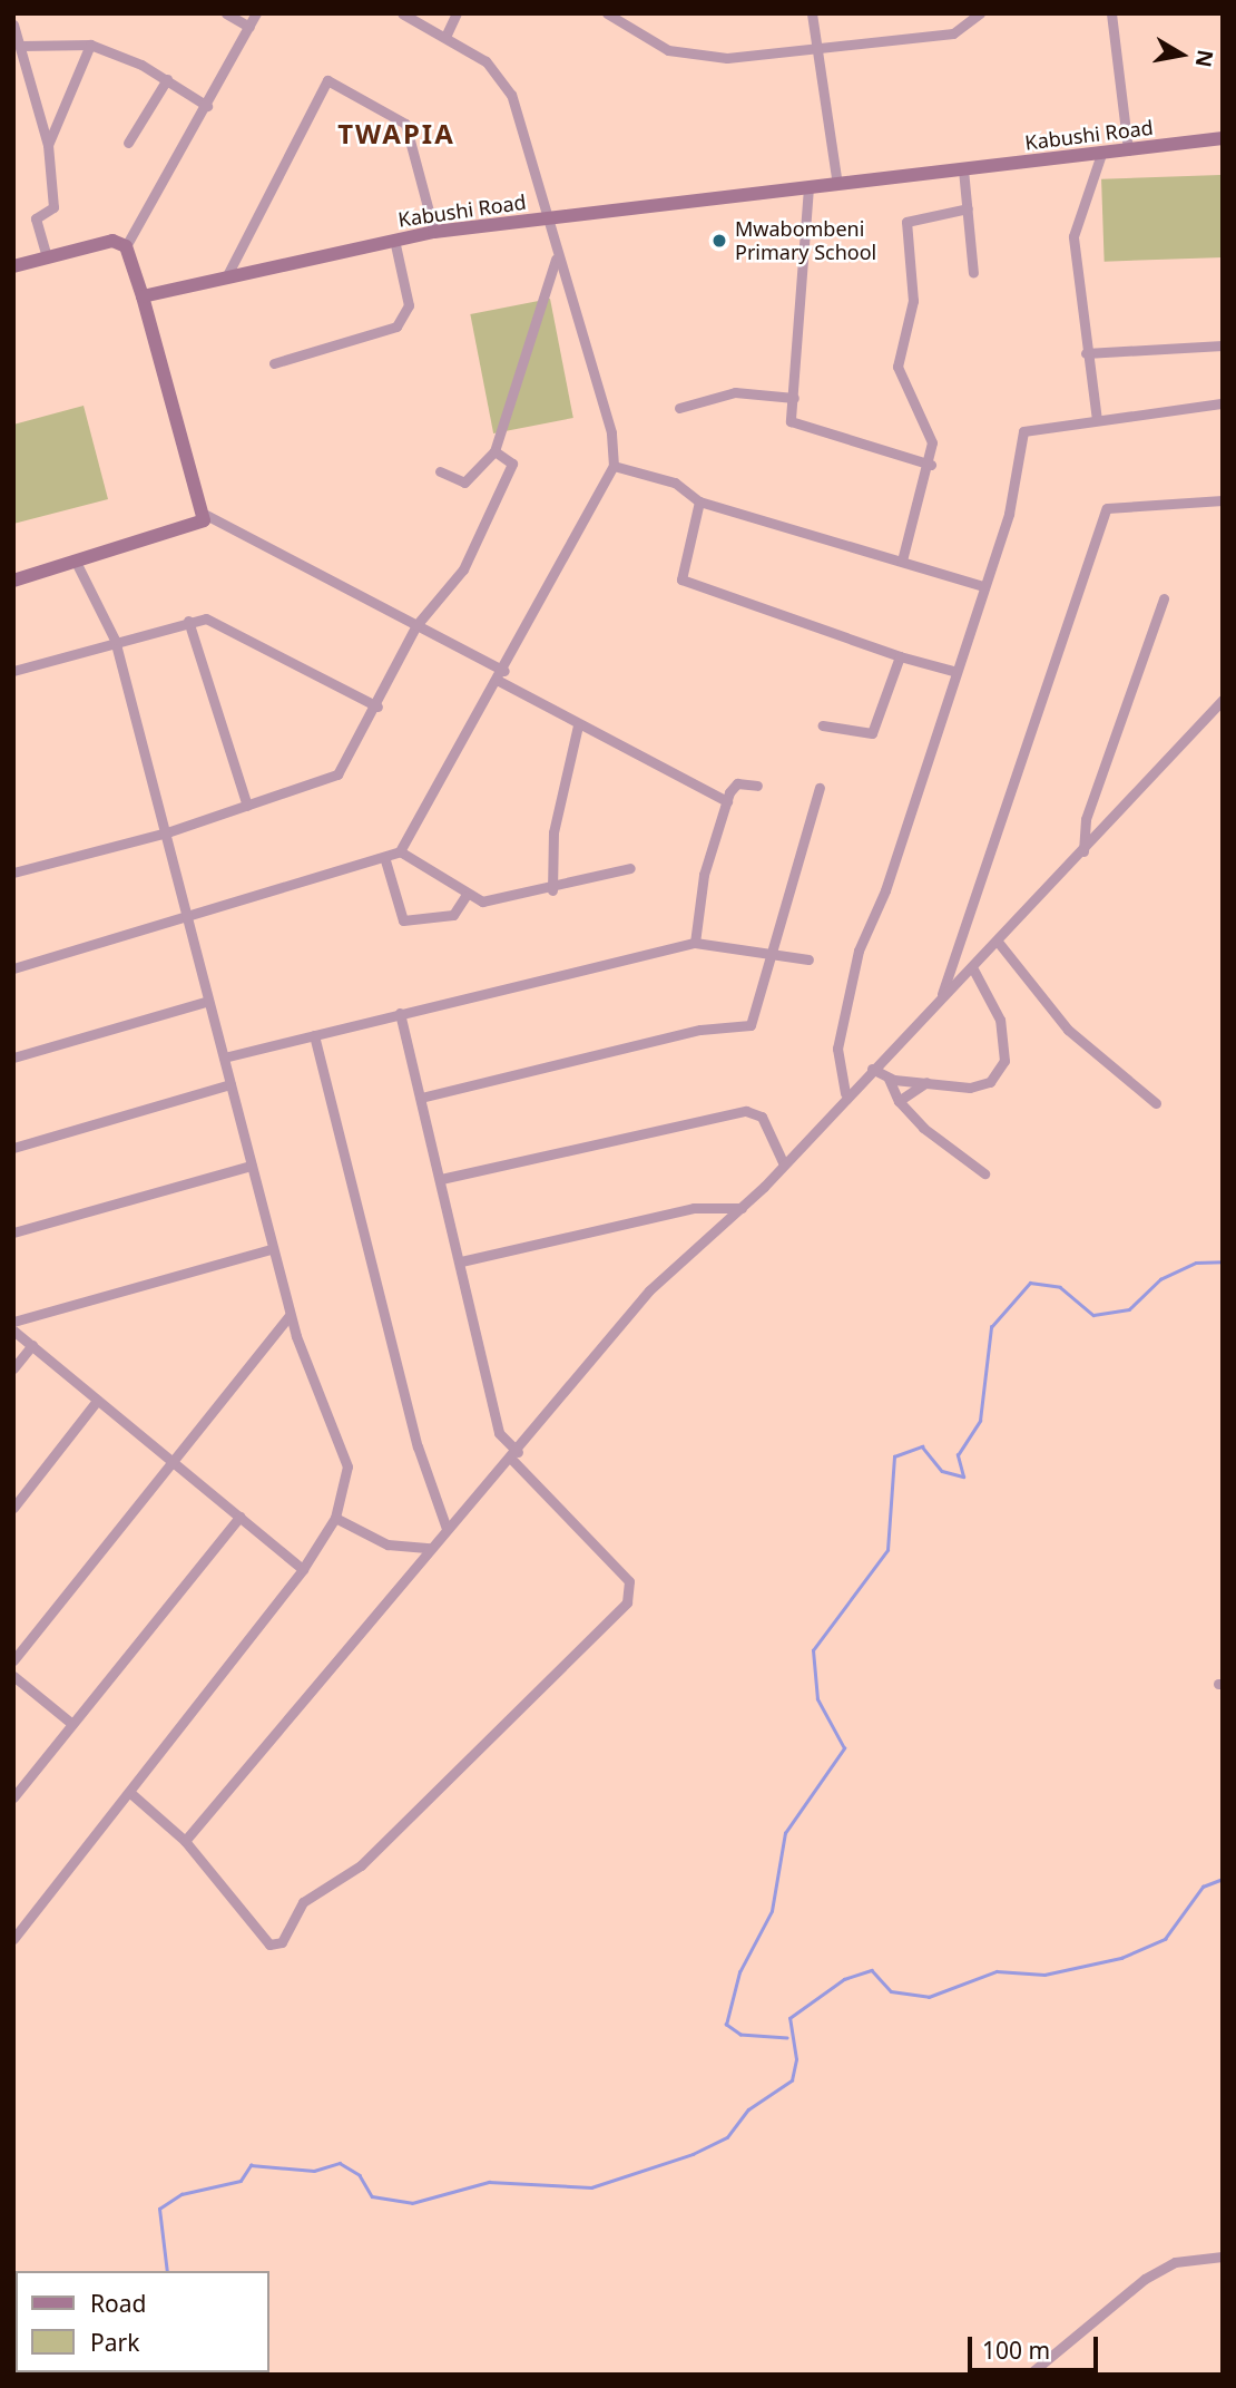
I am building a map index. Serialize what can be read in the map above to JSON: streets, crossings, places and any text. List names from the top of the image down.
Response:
{
  "streets": {
    "main road": ["Kabushi Road"]
  },
  "districts": ["TWAPIA"],
  "places": ["Mwabombeni Primary School"],
  "legend": ["Road", "Park"],
  "scale_bar": "100 m",
  "north": "right"
}
